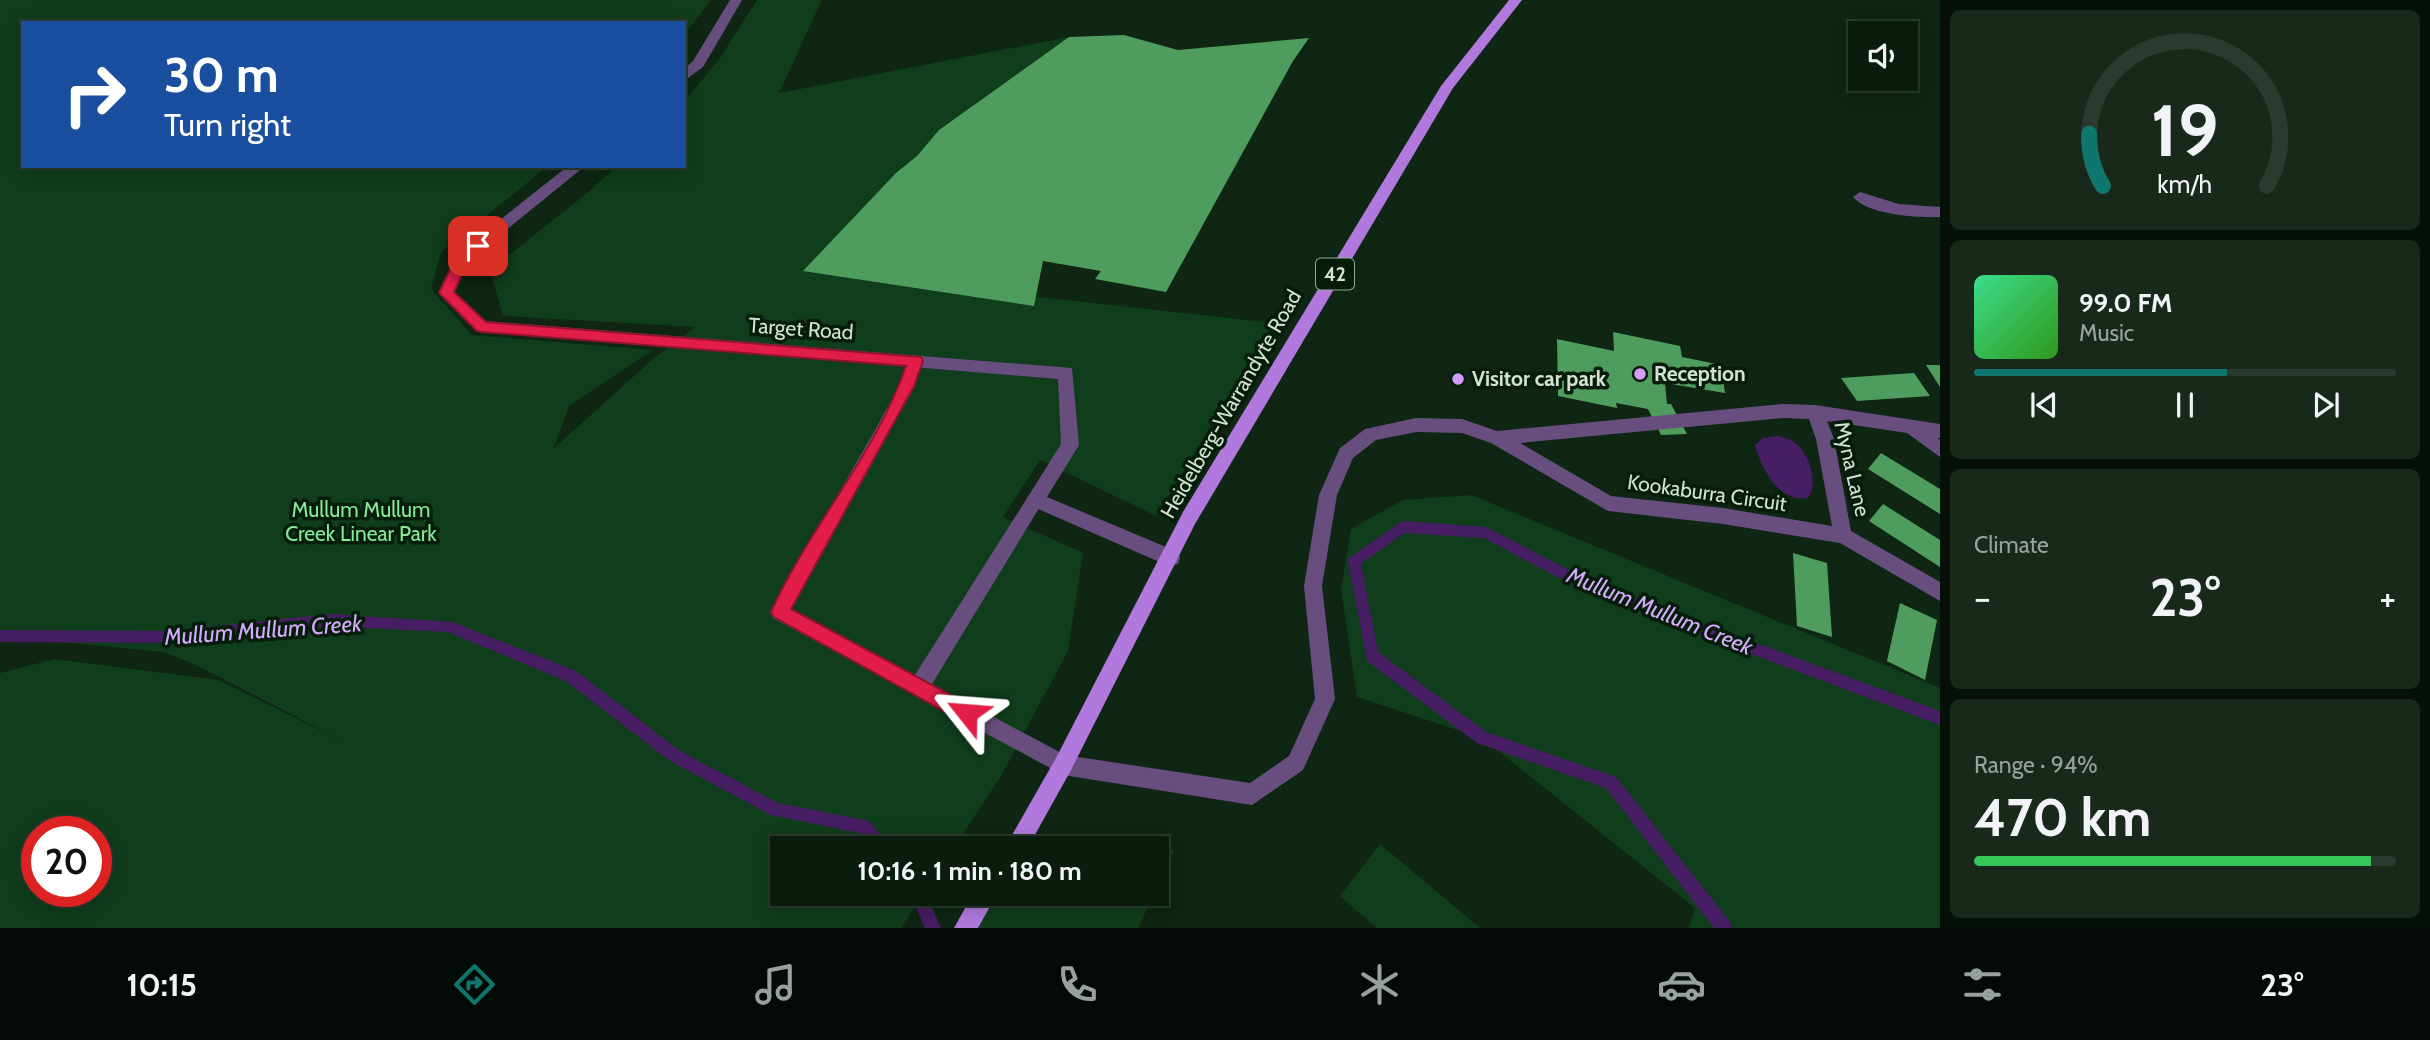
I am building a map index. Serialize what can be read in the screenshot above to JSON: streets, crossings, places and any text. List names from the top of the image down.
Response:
{
  "streets": {
    "main road": ["42", "Heidelberg-Warrandyte Road"],
    "street": ["Target Road", "Myna Lane", "Kookaburra Circuit"]
  },
  "crossings": [
    ["Myna Lane", "Kookaburra Circuit"]
  ],
  "water": ["Mullum Mullum Creek"],
  "parks": ["Mullum Mullum Creek Linear Park"],
  "places": ["Reception", "Visitor car park"],
  "page": {
    "turn": ["30 m", "Turn right"],
    "song": ["99.0 FM", "Music"],
    "tile": [
      "Climate",
      ["Range · 94%", "470 km"]
    ],
    "heat": ["−", "23°", "+"],
    "limit": "20",
    "trip": "10:16 · 1 min · 180 m",
    "tabs": ["10:15", "23°"],
    "gauge": ["19", "km/h"]
  }
}
